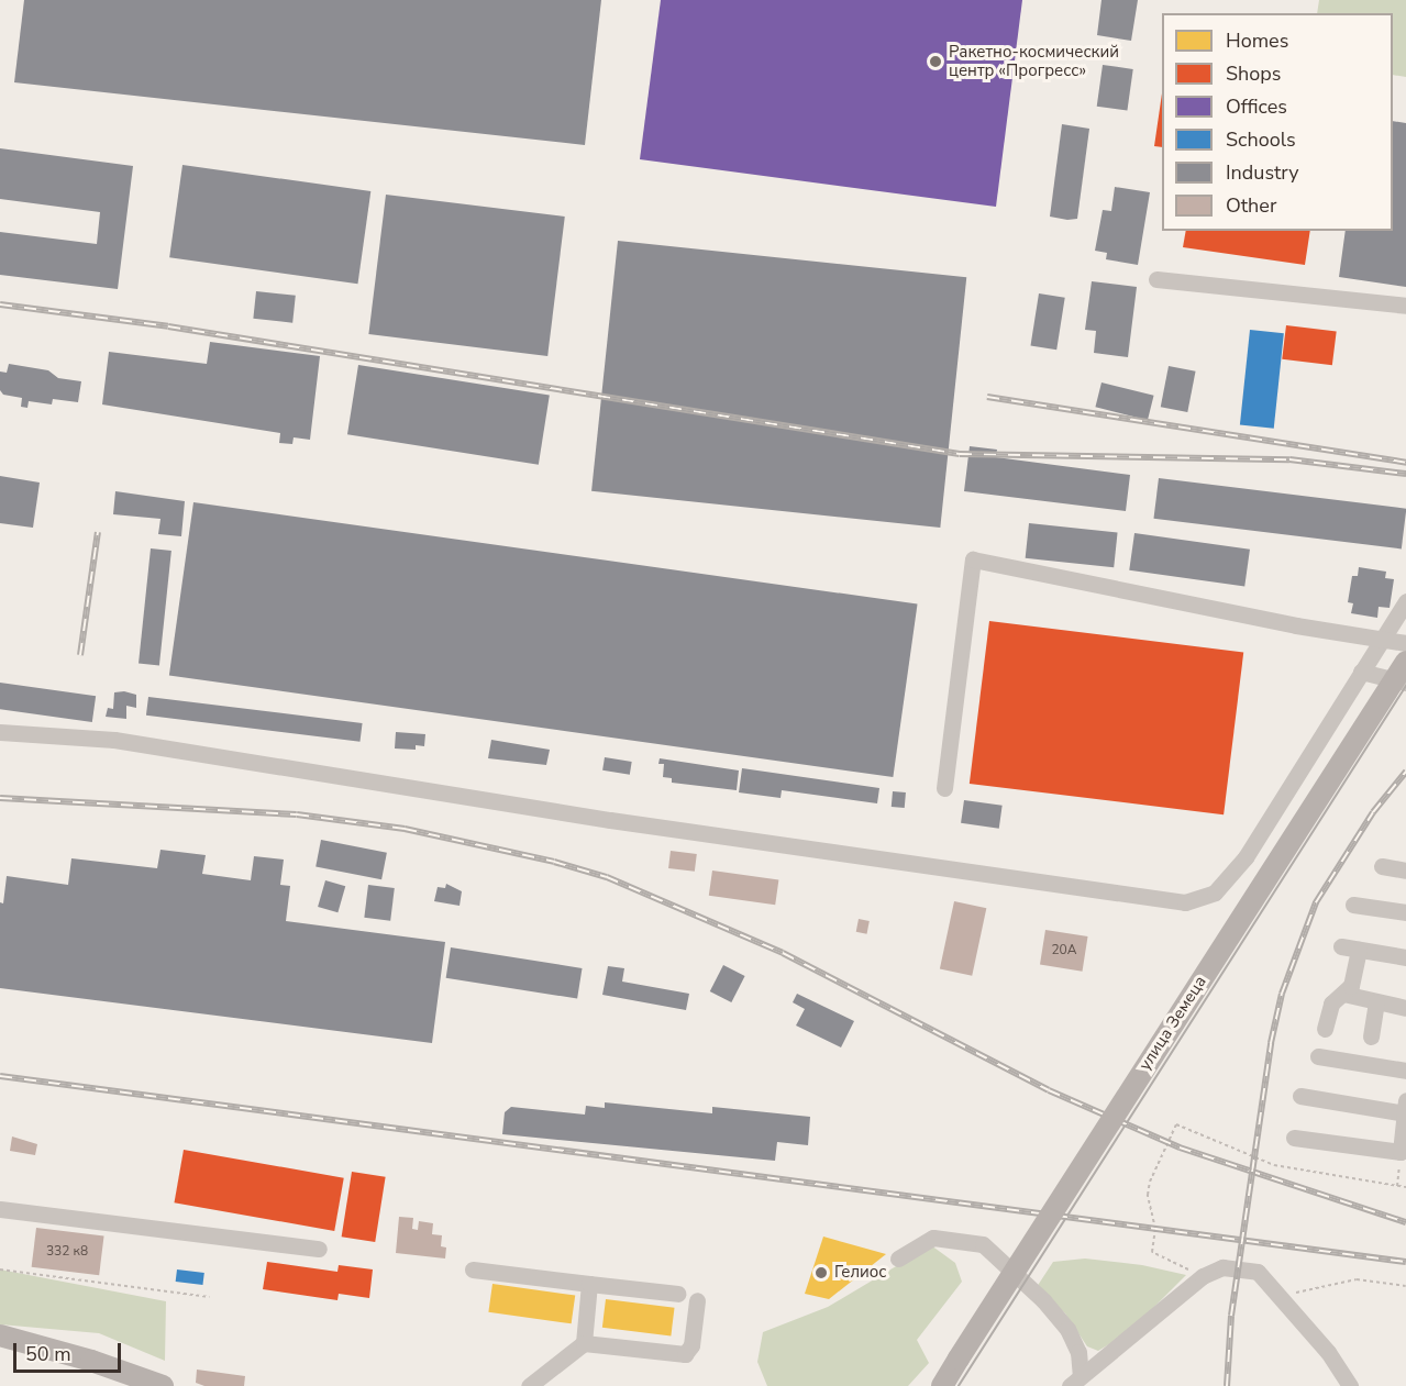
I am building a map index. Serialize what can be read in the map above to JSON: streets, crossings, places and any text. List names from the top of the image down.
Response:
{
  "streets": {
    "main road": ["улица Земеца"]
  },
  "places": ["Ракетно-космический центр «Прогресс»", "Гелиос"],
  "house_numbers": ["20А", "332 к8"],
  "legend": [
    "Homes",
    "Shops",
    "Offices",
    "Schools",
    "Industry",
    "Other"
  ],
  "scale_bar": "50 m"
}
